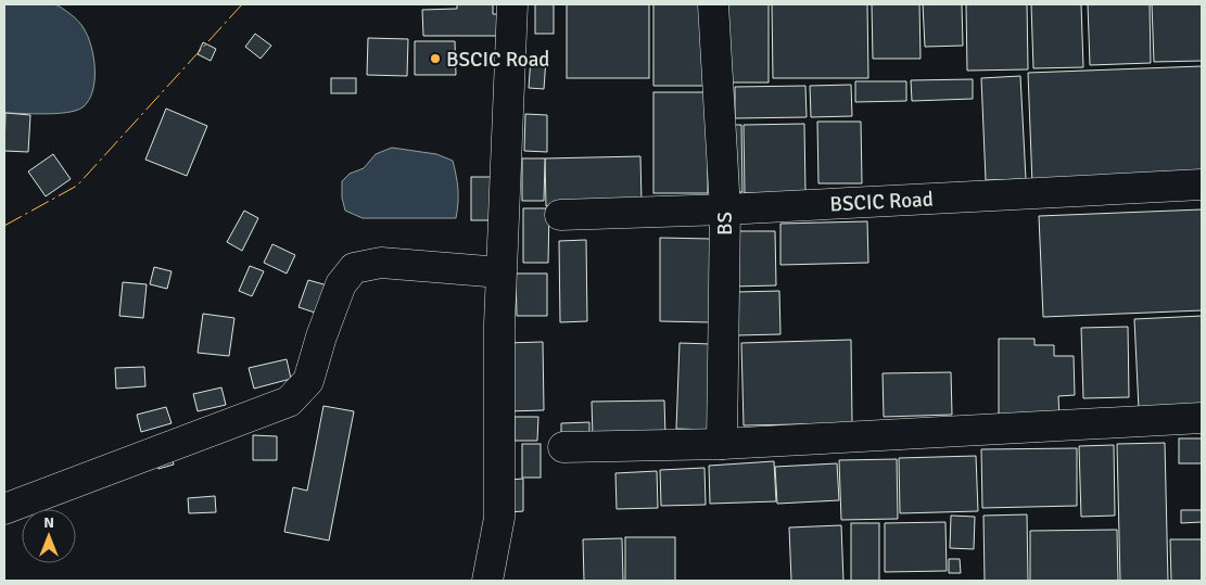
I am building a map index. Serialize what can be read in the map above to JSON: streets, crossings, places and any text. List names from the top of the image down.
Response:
{
  "streets": {
    "street": ["BSCIC Road", "BS"]
  },
  "crossings": [
    ["BSCIC Road", "BS"]
  ],
  "places": ["BSCIC Road"],
  "north": "top"
}
